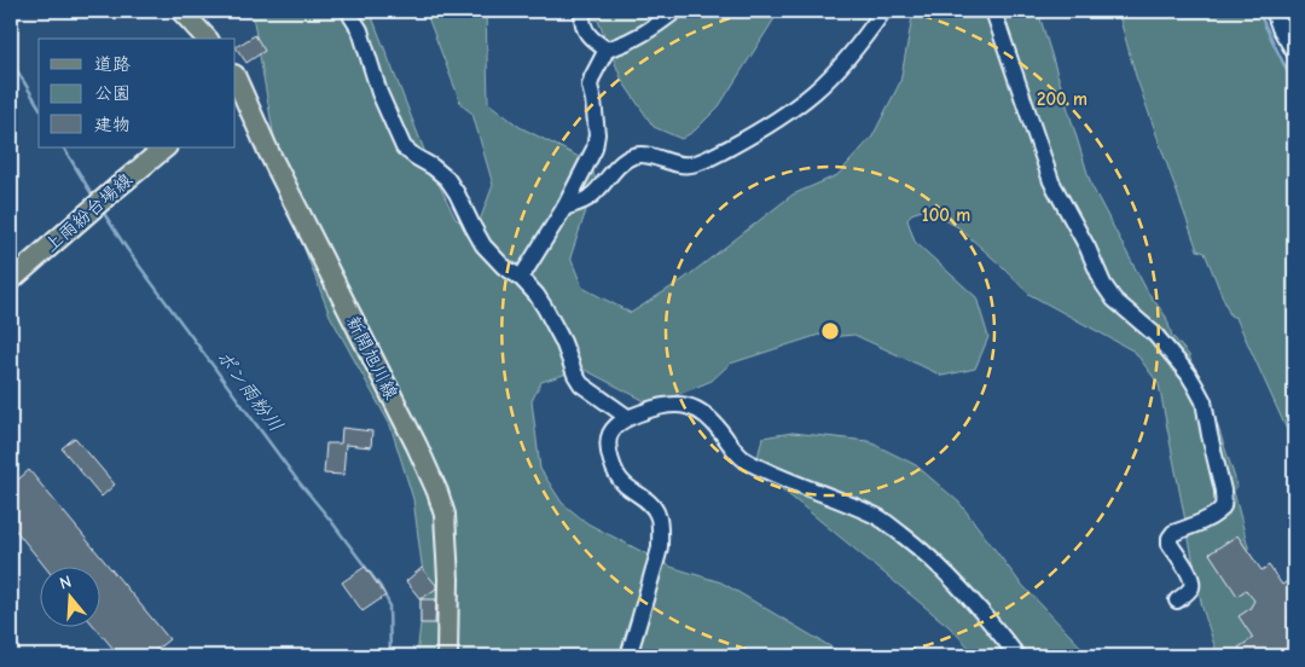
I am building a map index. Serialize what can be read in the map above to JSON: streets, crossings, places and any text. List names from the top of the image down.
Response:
{
  "streets": {
    "main road": ["上雨紛台場線", "新開旭川線"]
  },
  "water": ["ポン雨粉川"],
  "legend": ["道路", "公園", "建物"],
  "north": "top",
  "rings": ["200 m", "100 m"]
}
